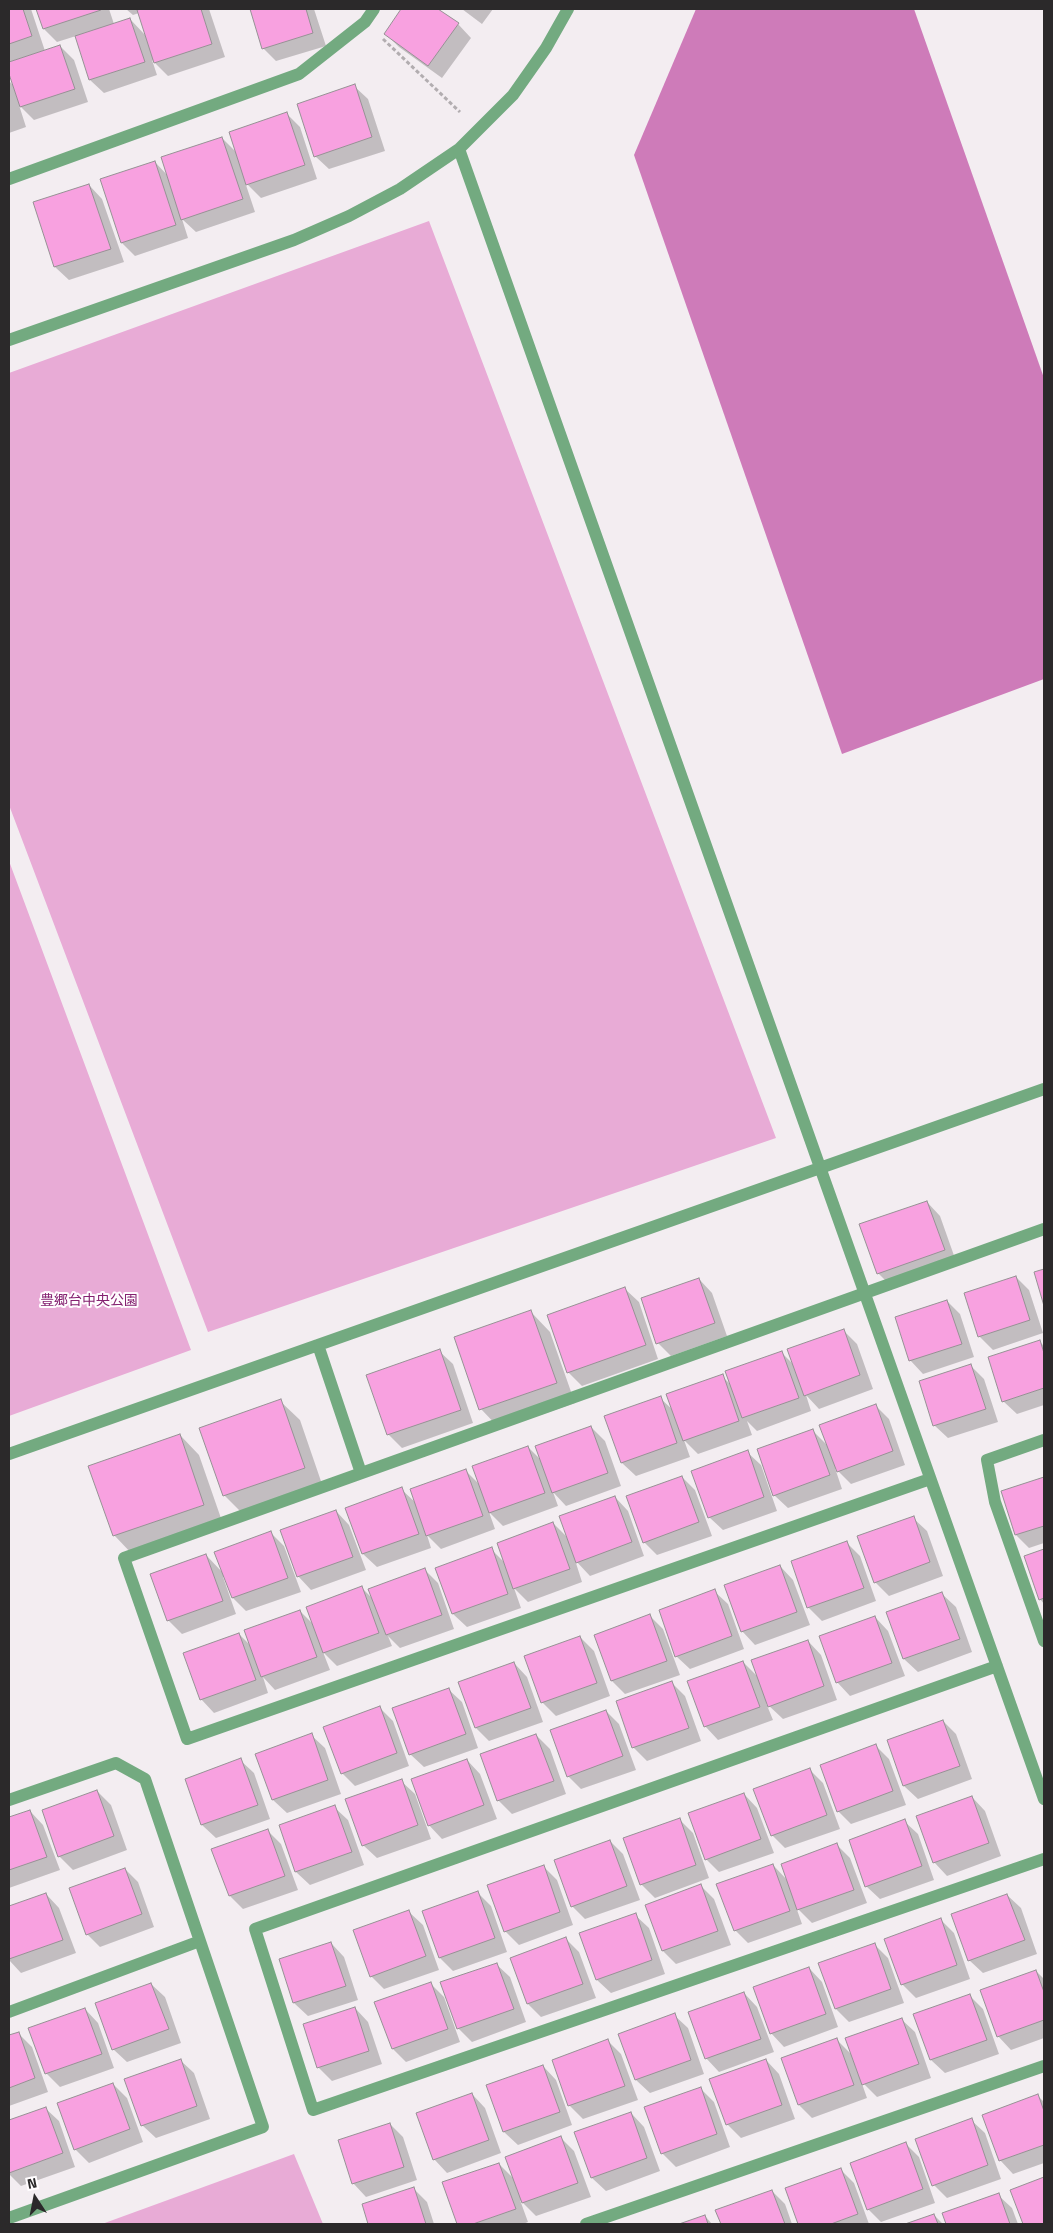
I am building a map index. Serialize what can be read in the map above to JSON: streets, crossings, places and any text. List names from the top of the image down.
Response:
{
  "parks": ["豊郷台中央公園"],
  "north": "top"
}
